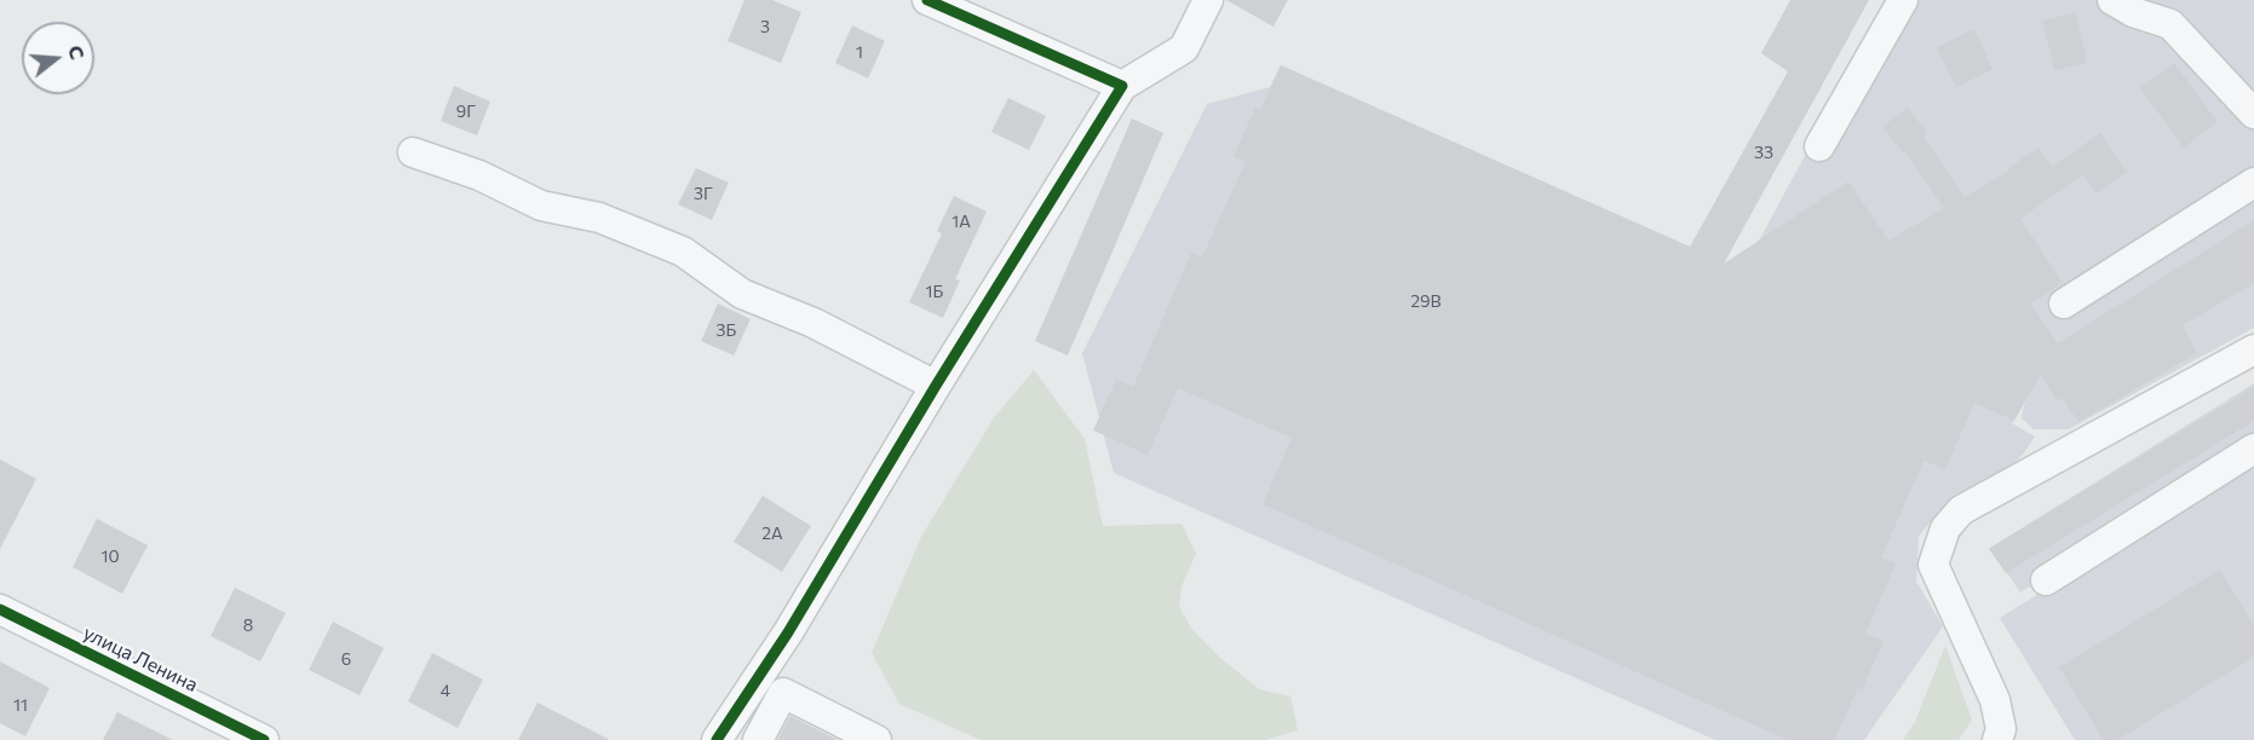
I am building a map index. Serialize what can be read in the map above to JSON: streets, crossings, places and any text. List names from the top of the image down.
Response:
{
  "streets": {
    "street": ["улица Ленина"]
  },
  "house_numbers": [
    "3",
    "1",
    "9Г",
    "33",
    "3Г",
    "1А",
    "1Б",
    "29B",
    "3Б",
    "2А",
    "10",
    "8",
    "6",
    "4",
    "11"
  ],
  "north": "right"
}
